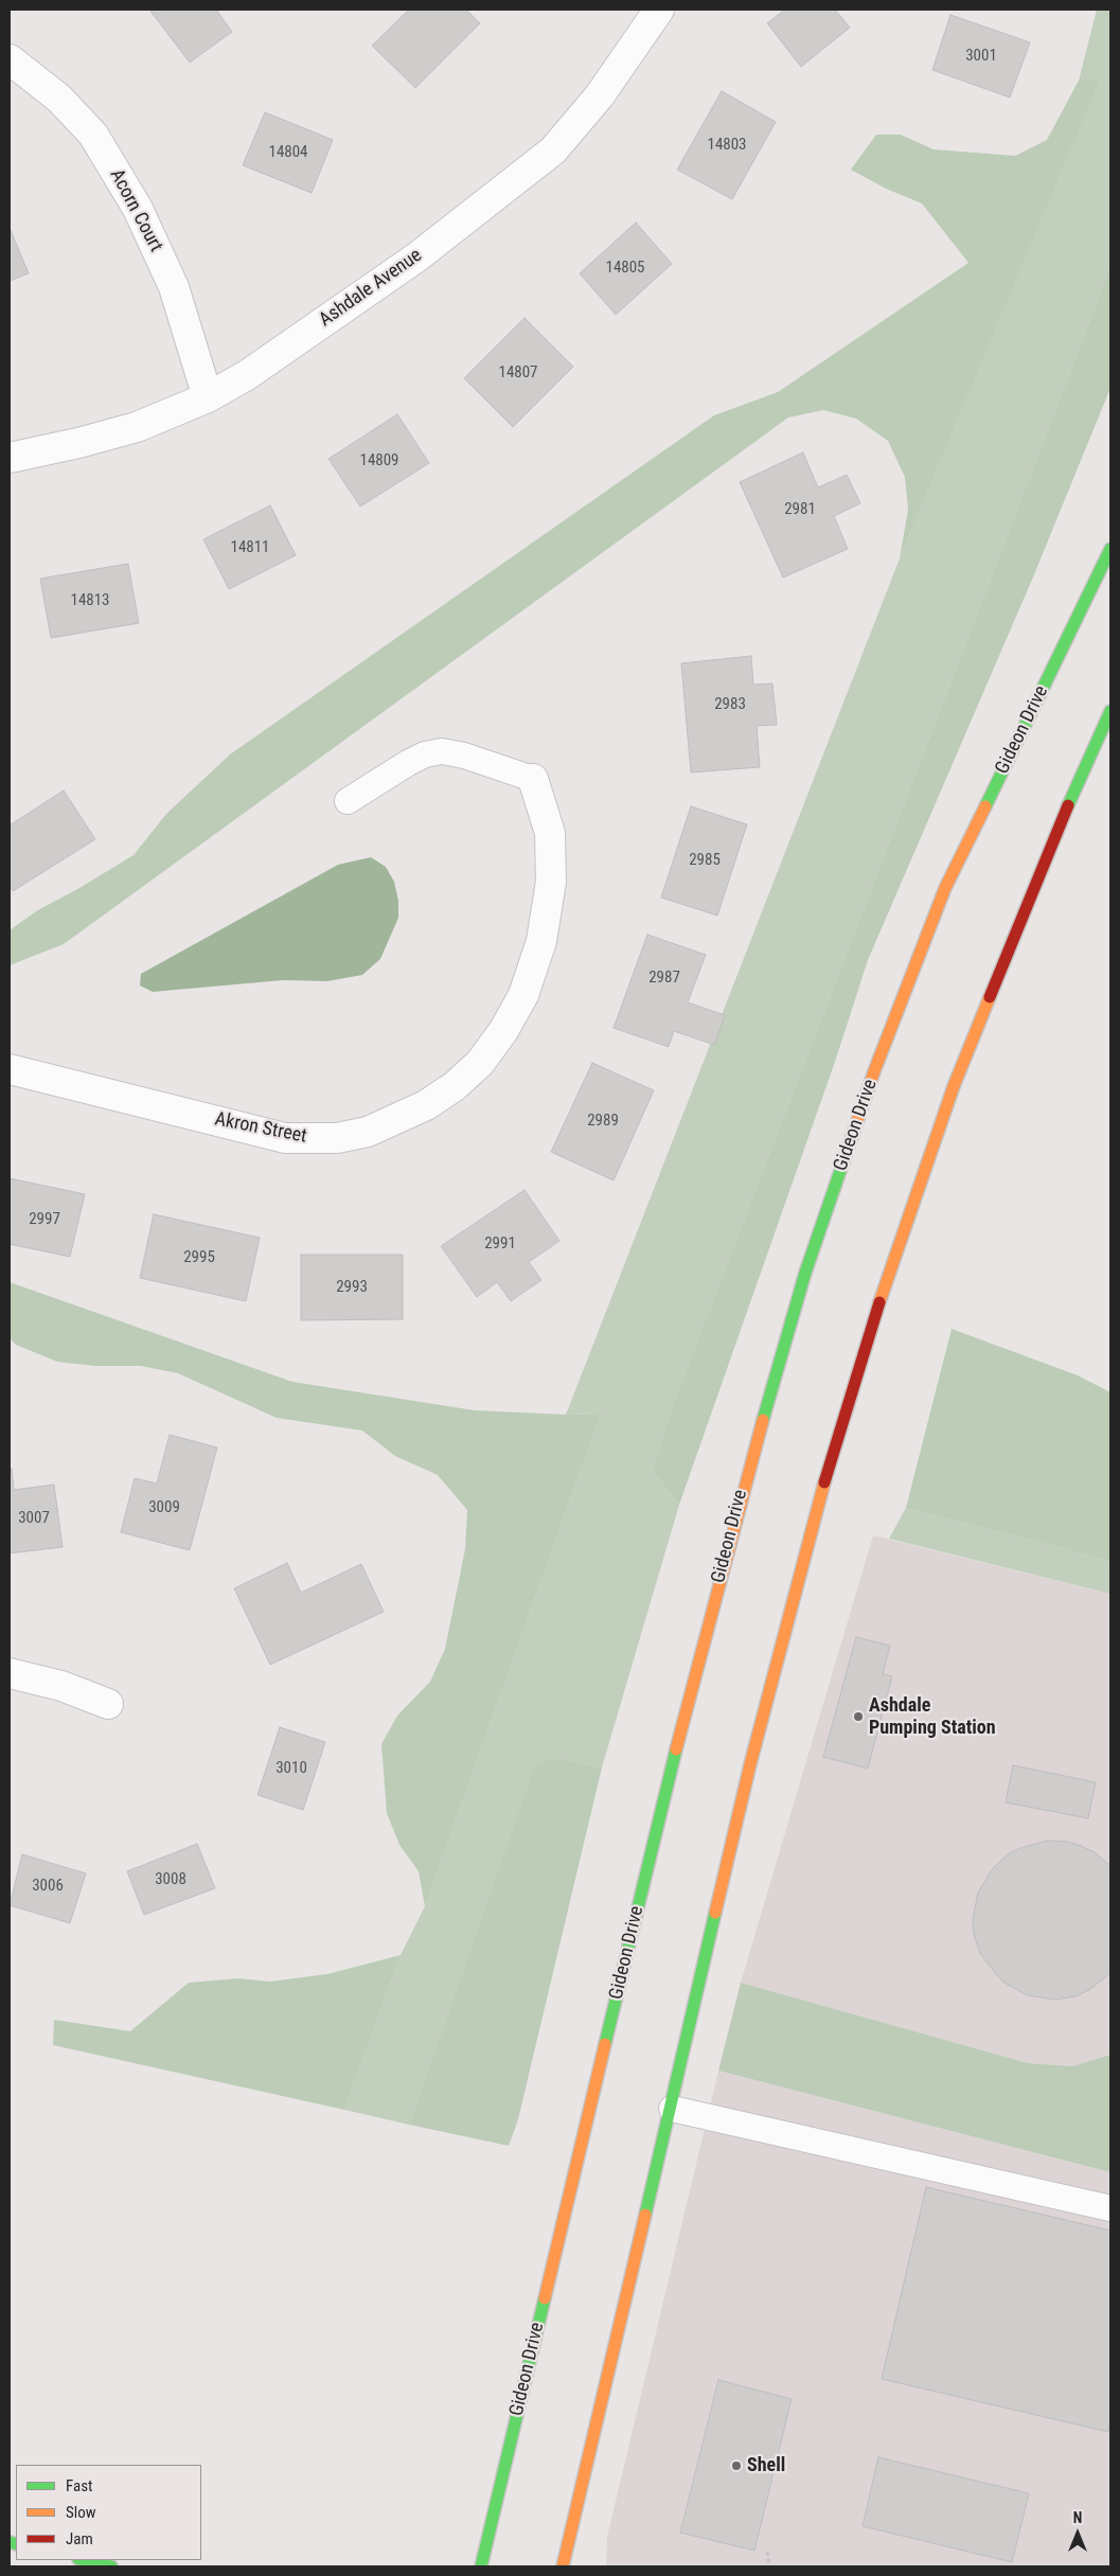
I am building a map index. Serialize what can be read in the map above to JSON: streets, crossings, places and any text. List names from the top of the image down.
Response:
{
  "streets": {
    "main road": ["Gideon Drive"],
    "street": ["Acorn Court", "Ashdale Avenue", "Akron Street"]
  },
  "crossings": [
    ["Acorn Court", "Ashdale Avenue"]
  ],
  "places": ["Ashdale Pumping Station", "Shell"],
  "house_numbers": [
    "3001",
    "14803",
    "14804",
    "14805",
    "14807",
    "14809",
    "2981",
    "14811",
    "14813",
    "2983",
    "2985",
    "2987",
    "2989",
    "2997",
    "2991",
    "2995",
    "2993",
    "3009",
    "3007",
    "3010",
    "3008",
    "3006"
  ],
  "legend": ["Fast", "Slow", "Jam"],
  "north": "top"
}
